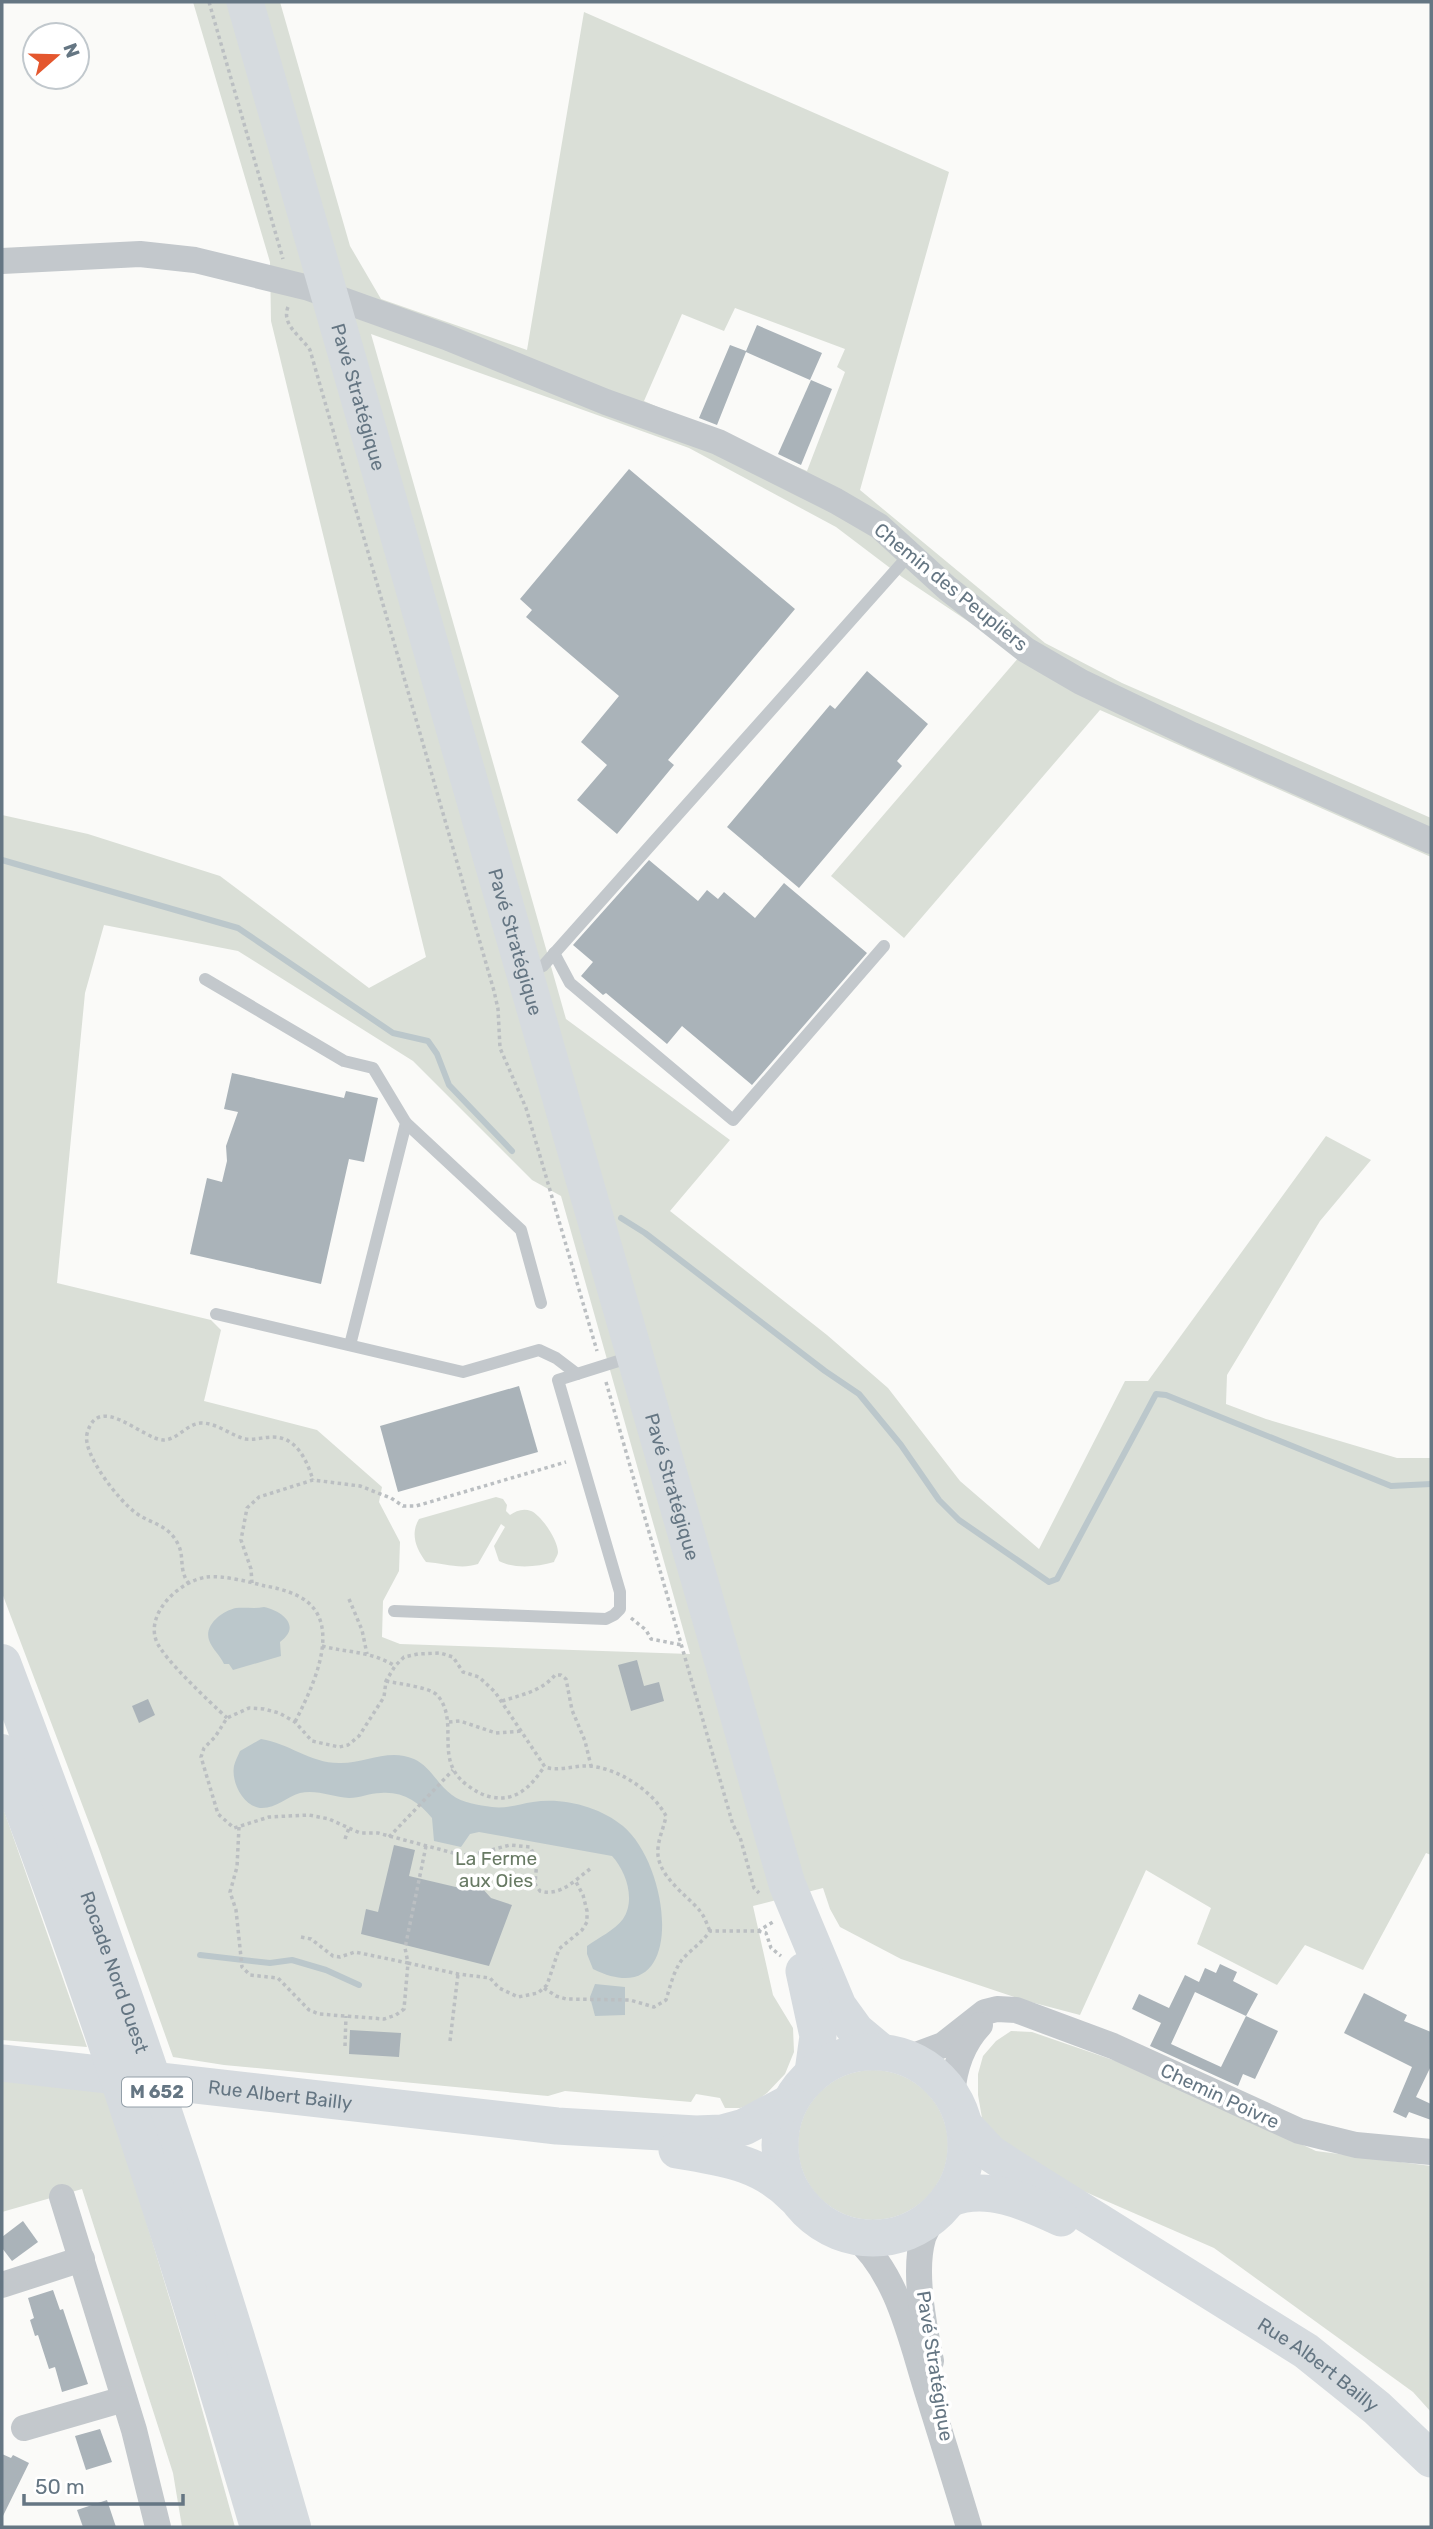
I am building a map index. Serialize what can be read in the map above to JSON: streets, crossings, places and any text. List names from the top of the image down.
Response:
{
  "streets": {
    "highway": ["Rocade Nord Ouest", "M 652"],
    "main road": ["Pavé Stratégique", "Rue Albert Bailly"],
    "street": ["Chemin des Peupliers", "Chemin Poivre"]
  },
  "crossings": [
    ["Pavé Stratégique", "Chemin des Peupliers"],
    ["Pavé Stratégique", "Rue Albert Bailly"],
    ["Pavé Stratégique", "Chemin Poivre"],
    ["Rue Albert Bailly", "Chemin Poivre"]
  ],
  "parks": ["La Ferme aux Oies"],
  "scale_bar": "50 m",
  "north": "right"
}
